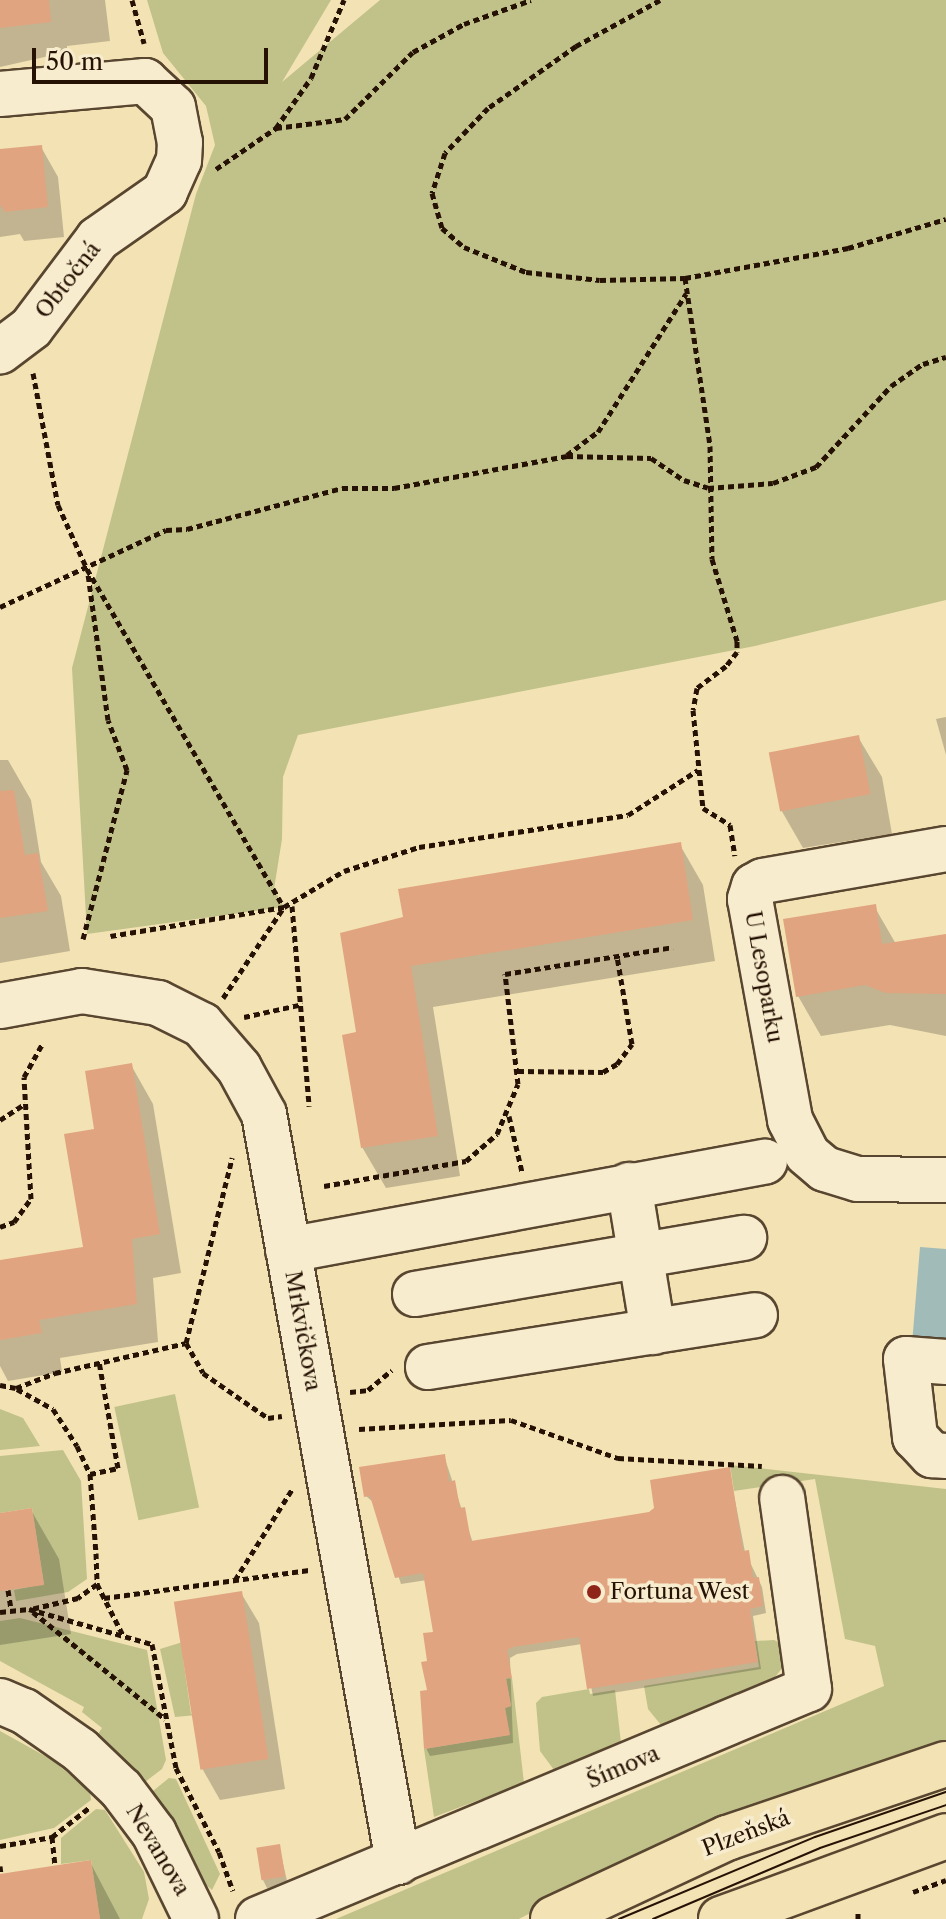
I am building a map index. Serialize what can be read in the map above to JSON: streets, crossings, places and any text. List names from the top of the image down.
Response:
{
  "streets": {
    "main road": ["Plzeňská"],
    "street": [
      "Obtočná",
      "U Lesoparku",
      "Mrkvičkova",
      "Šímova",
      "Nevanova"
    ]
  },
  "crossings": [
    ["Mrkvičkova", "Šímova"]
  ],
  "places": ["Fortuna West"],
  "scale_bar": "50 m"
}
